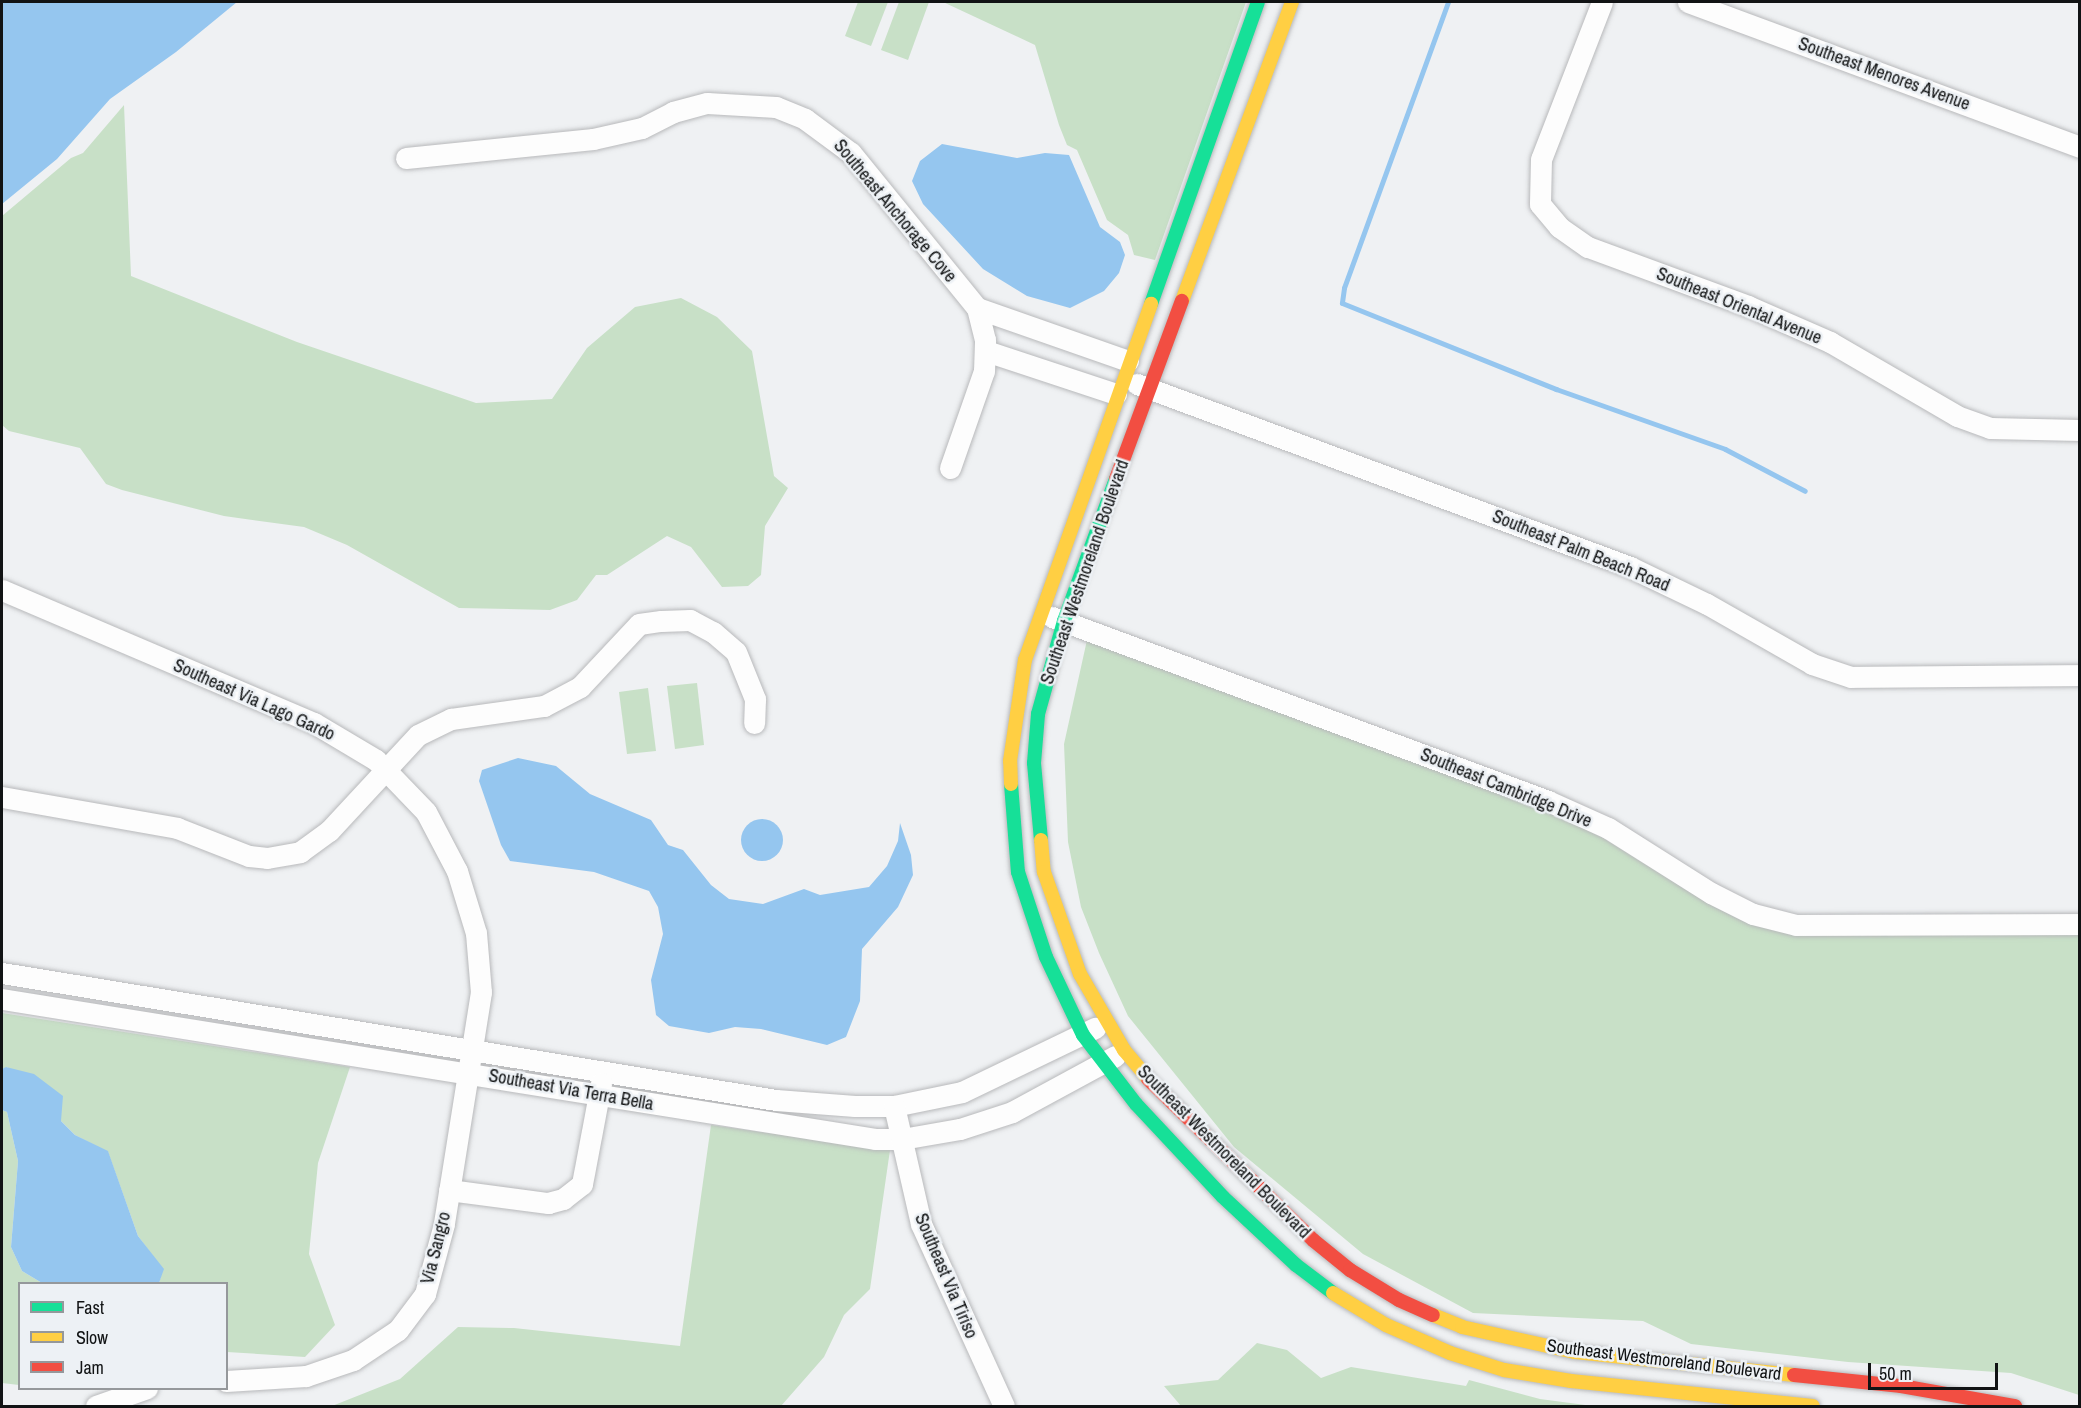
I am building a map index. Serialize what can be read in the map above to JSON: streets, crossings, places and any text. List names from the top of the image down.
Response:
{
  "streets": {
    "street": [
      "Southeast Menores Avenue",
      "Southeast Anchorage Cove",
      "Southeast Oriental Avenue",
      "Southeast Palm Beach Road",
      "Southeast Westmoreland Boulevard",
      "Southeast Via Lago Gardo",
      "Southeast Cambridge Drive",
      "Southeast Via Terra Bella",
      "Via Sangro",
      "Southeast Via Tiriso"
    ]
  },
  "crossings": [
    ["Southeast Palm Beach Road", "Southeast Westmoreland Boulevard"],
    ["Southeast Westmoreland Boulevard", "Southeast Cambridge Drive"],
    ["Southeast Westmoreland Boulevard", "Southeast Via Terra Bella"],
    ["Southeast Via Lago Gardo", "Southeast Via Terra Bella"],
    ["Southeast Via Lago Gardo", "Via Sangro"],
    ["Southeast Via Terra Bella", "Via Sangro"],
    ["Southeast Via Terra Bella", "Southeast Via Tiriso"]
  ],
  "legend": ["Fast", "Slow", "Jam"],
  "scale_bar": "50 m"
}
